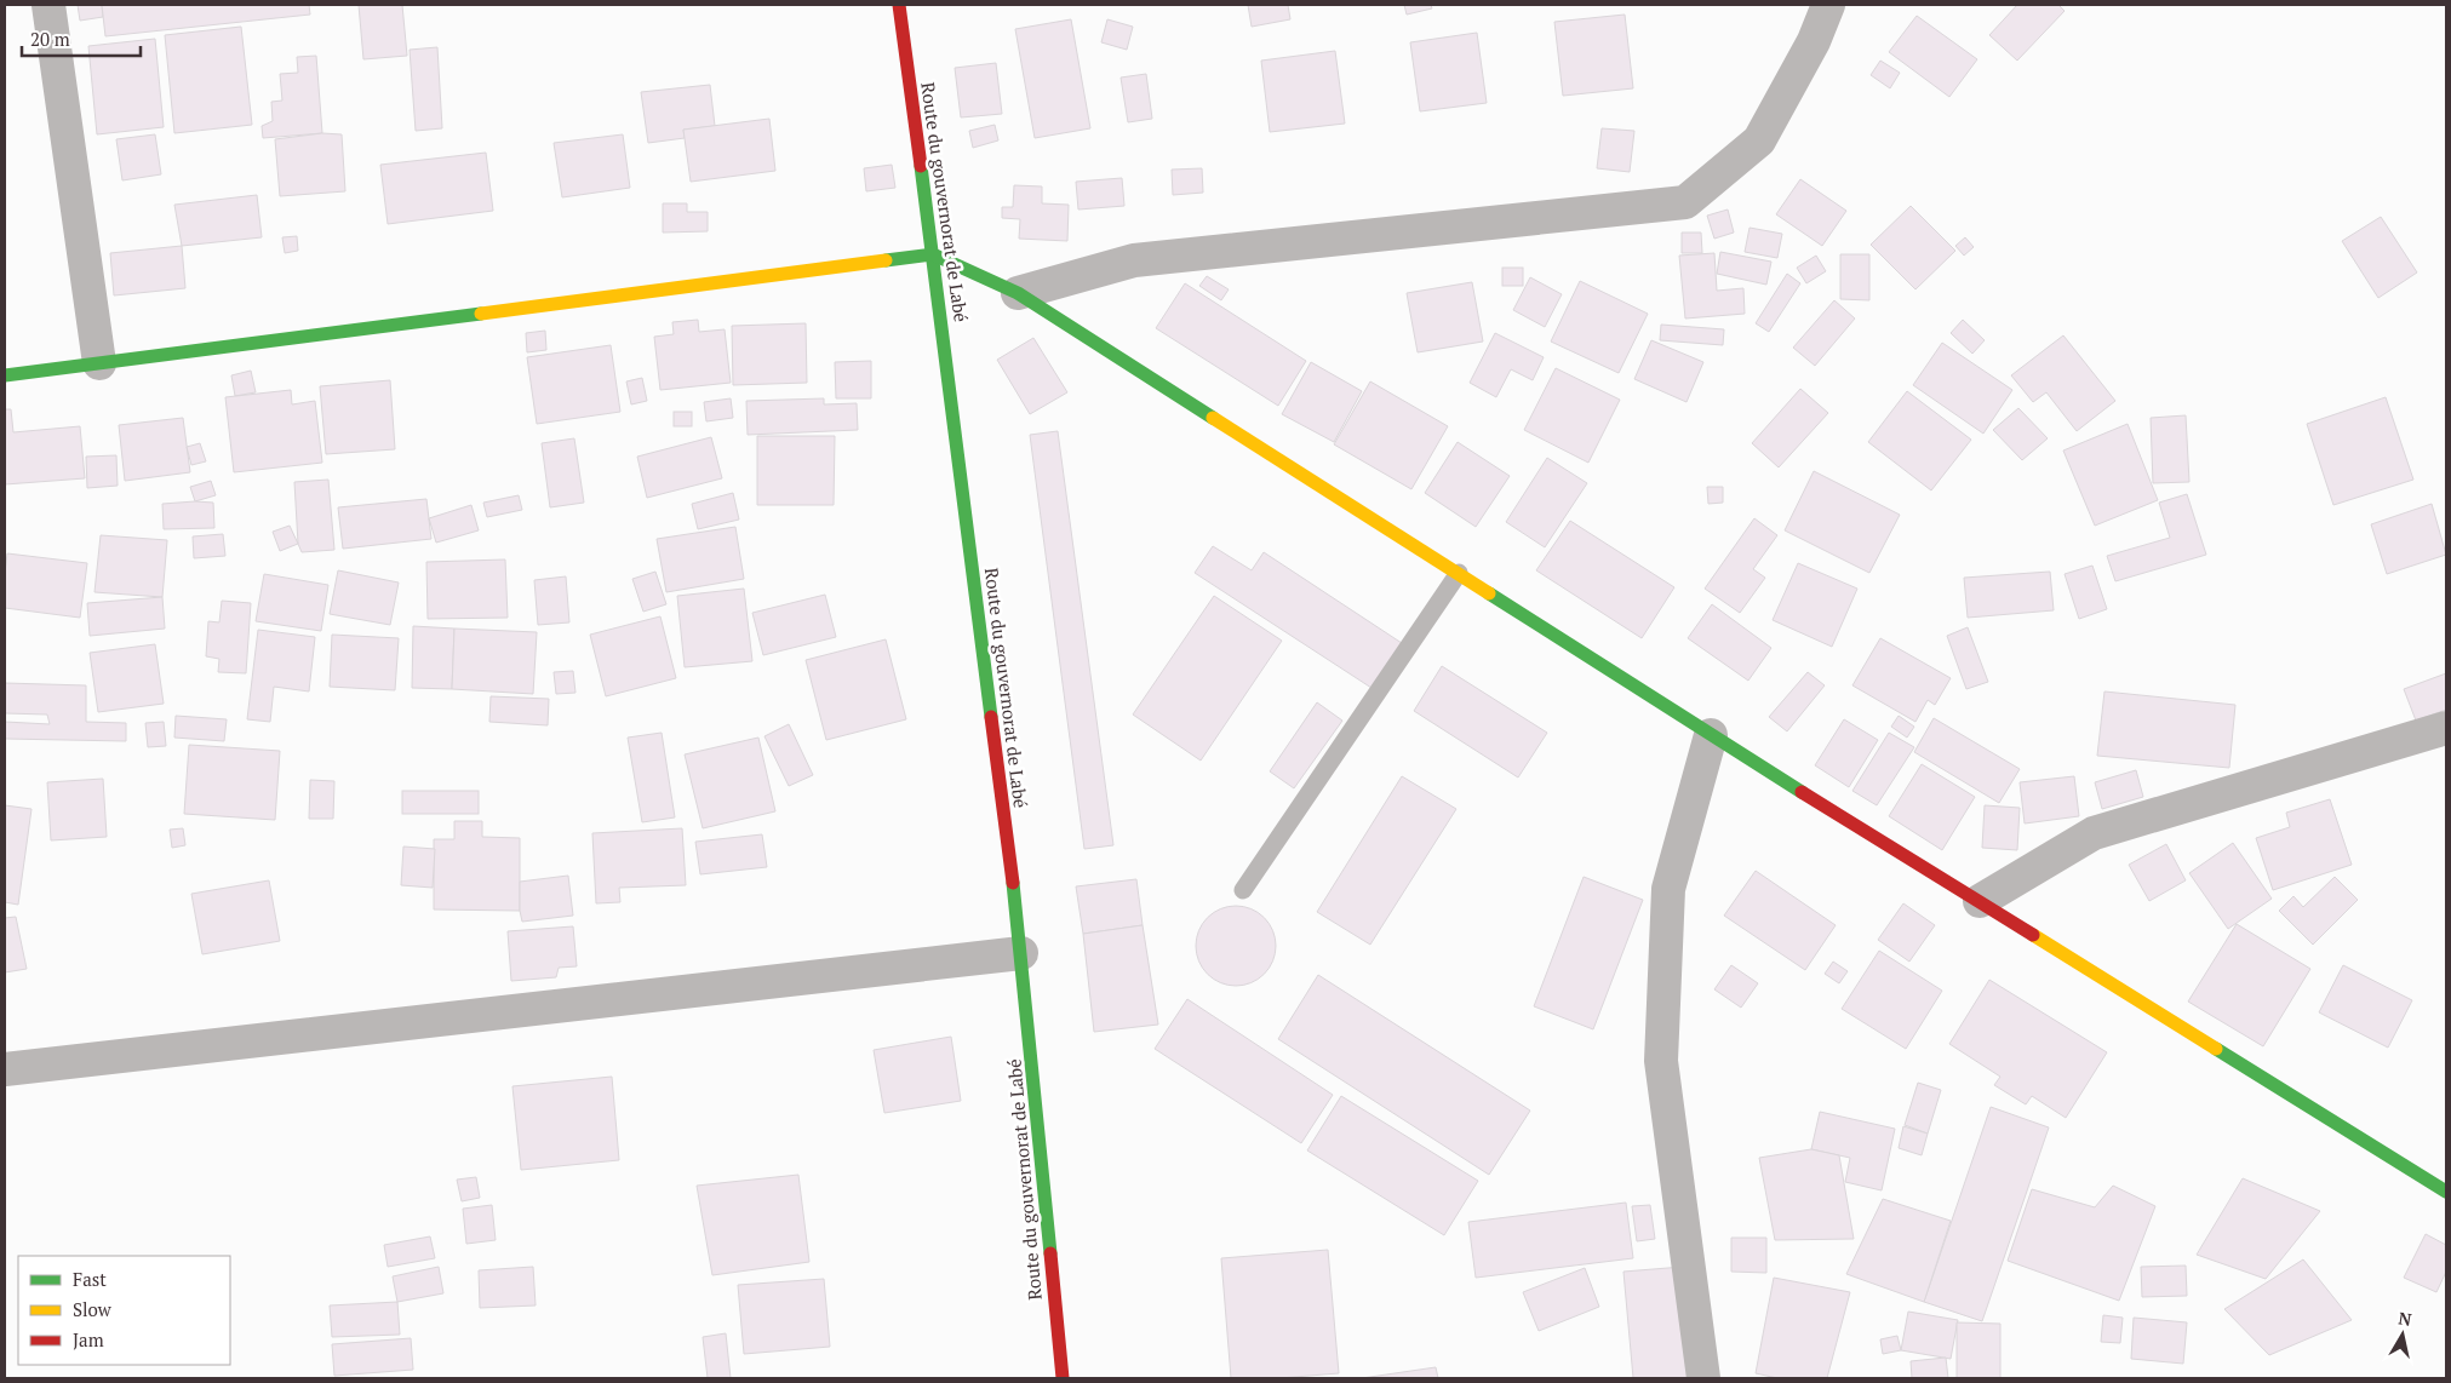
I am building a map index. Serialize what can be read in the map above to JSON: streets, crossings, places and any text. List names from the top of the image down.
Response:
{
  "streets": {
    "street": ["Route du gouvernorat de Labé"]
  },
  "legend": ["Fast", "Slow", "Jam"],
  "scale_bar": "20 m",
  "north": "top"
}
